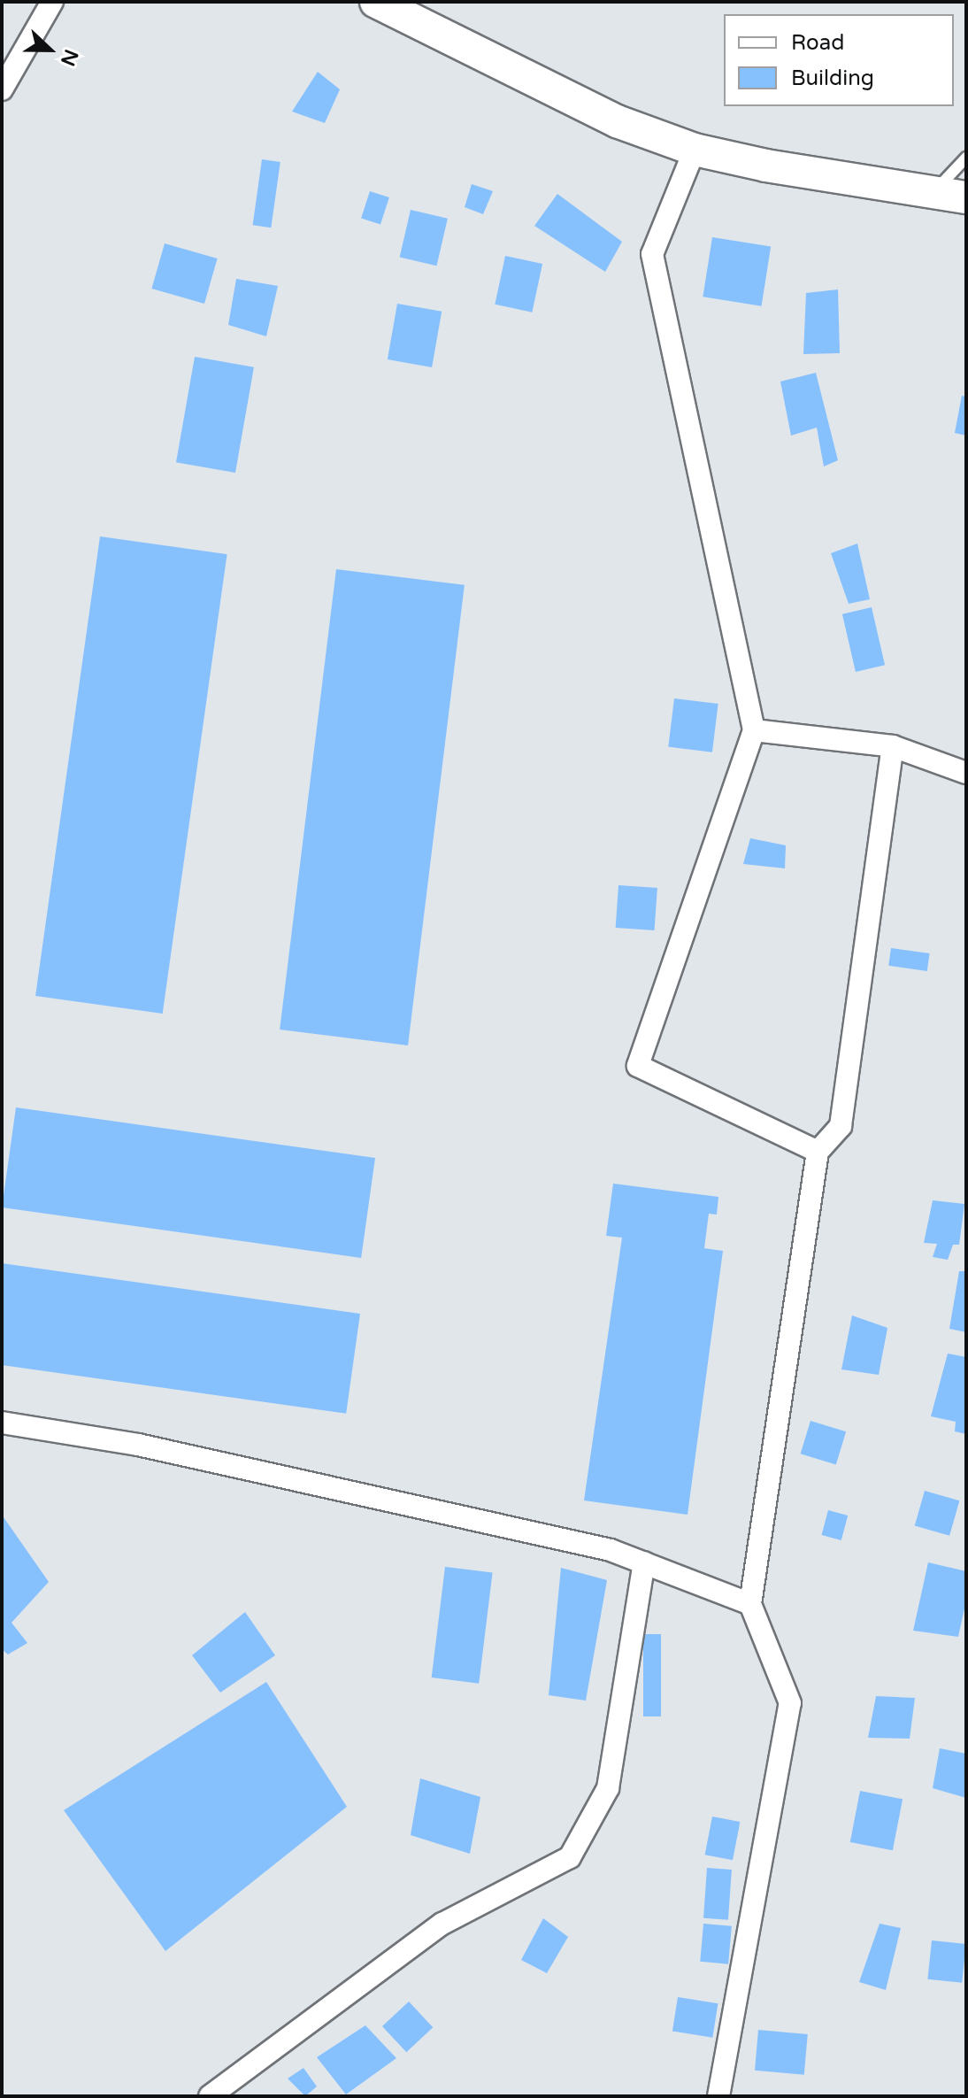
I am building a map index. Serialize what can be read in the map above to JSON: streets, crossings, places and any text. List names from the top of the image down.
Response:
{
  "legend": ["Road", "Building"],
  "north": "right"
}
